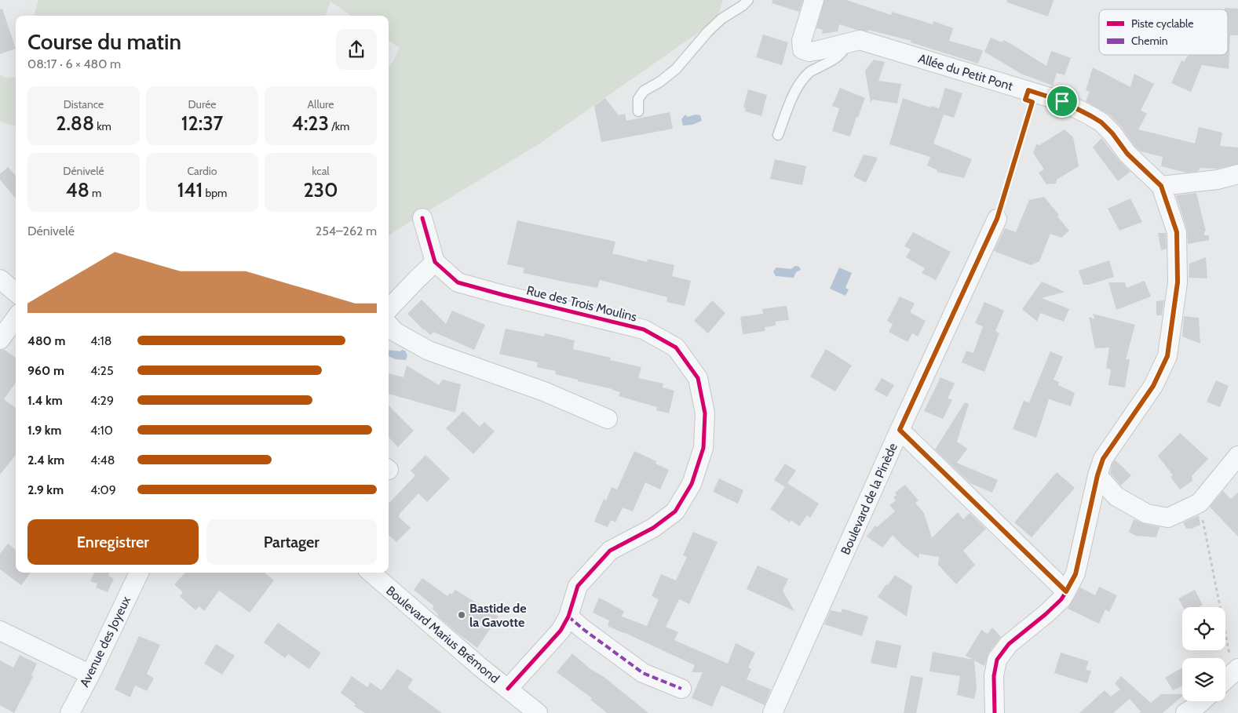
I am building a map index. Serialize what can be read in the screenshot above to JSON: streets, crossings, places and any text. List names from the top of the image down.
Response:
{
  "streets": {
    "street": [
      "Allée du Petit Pont",
      "Rue des Trois Moulins",
      "Boulevard de la Pinède",
      "Boulevard Marius Brémond",
      "Avenue des Joyeux"
    ]
  },
  "crossings": [
    ["Rue des Trois Moulins", "Boulevard Marius Brémond"]
  ],
  "places": ["Bastide de la Gavotte"],
  "legend": ["Piste cyclable", "Chemin"],
  "page": {
    "heading": ["Course du matin", "08:17 · 6 × 480 m"],
    "stats": [
      ["Distance", "2.88 km"],
      ["Durée", "12:37"],
      ["Allure", "4:23 /km"],
      ["Dénivelé", "48 m"],
      ["Cardio", "141 bpm"],
      ["kcal", "230"]
    ],
    "chart": ["Dénivelé", "254–262 m"],
    "list": [
      {
        "name": "480 m",
        "note": "4:18"
      },
      {
        "name": "960 m",
        "note": "4:25"
      },
      {
        "name": "1.4 km",
        "note": "4:29"
      },
      {
        "name": "1.9 km",
        "note": "4:10"
      },
      {
        "name": "2.4 km",
        "note": "4:48"
      },
      {
        "name": "2.9 km",
        "note": "4:09"
      }
    ],
    "buttons": ["Enregistrer", "Partager"]
  }
}
